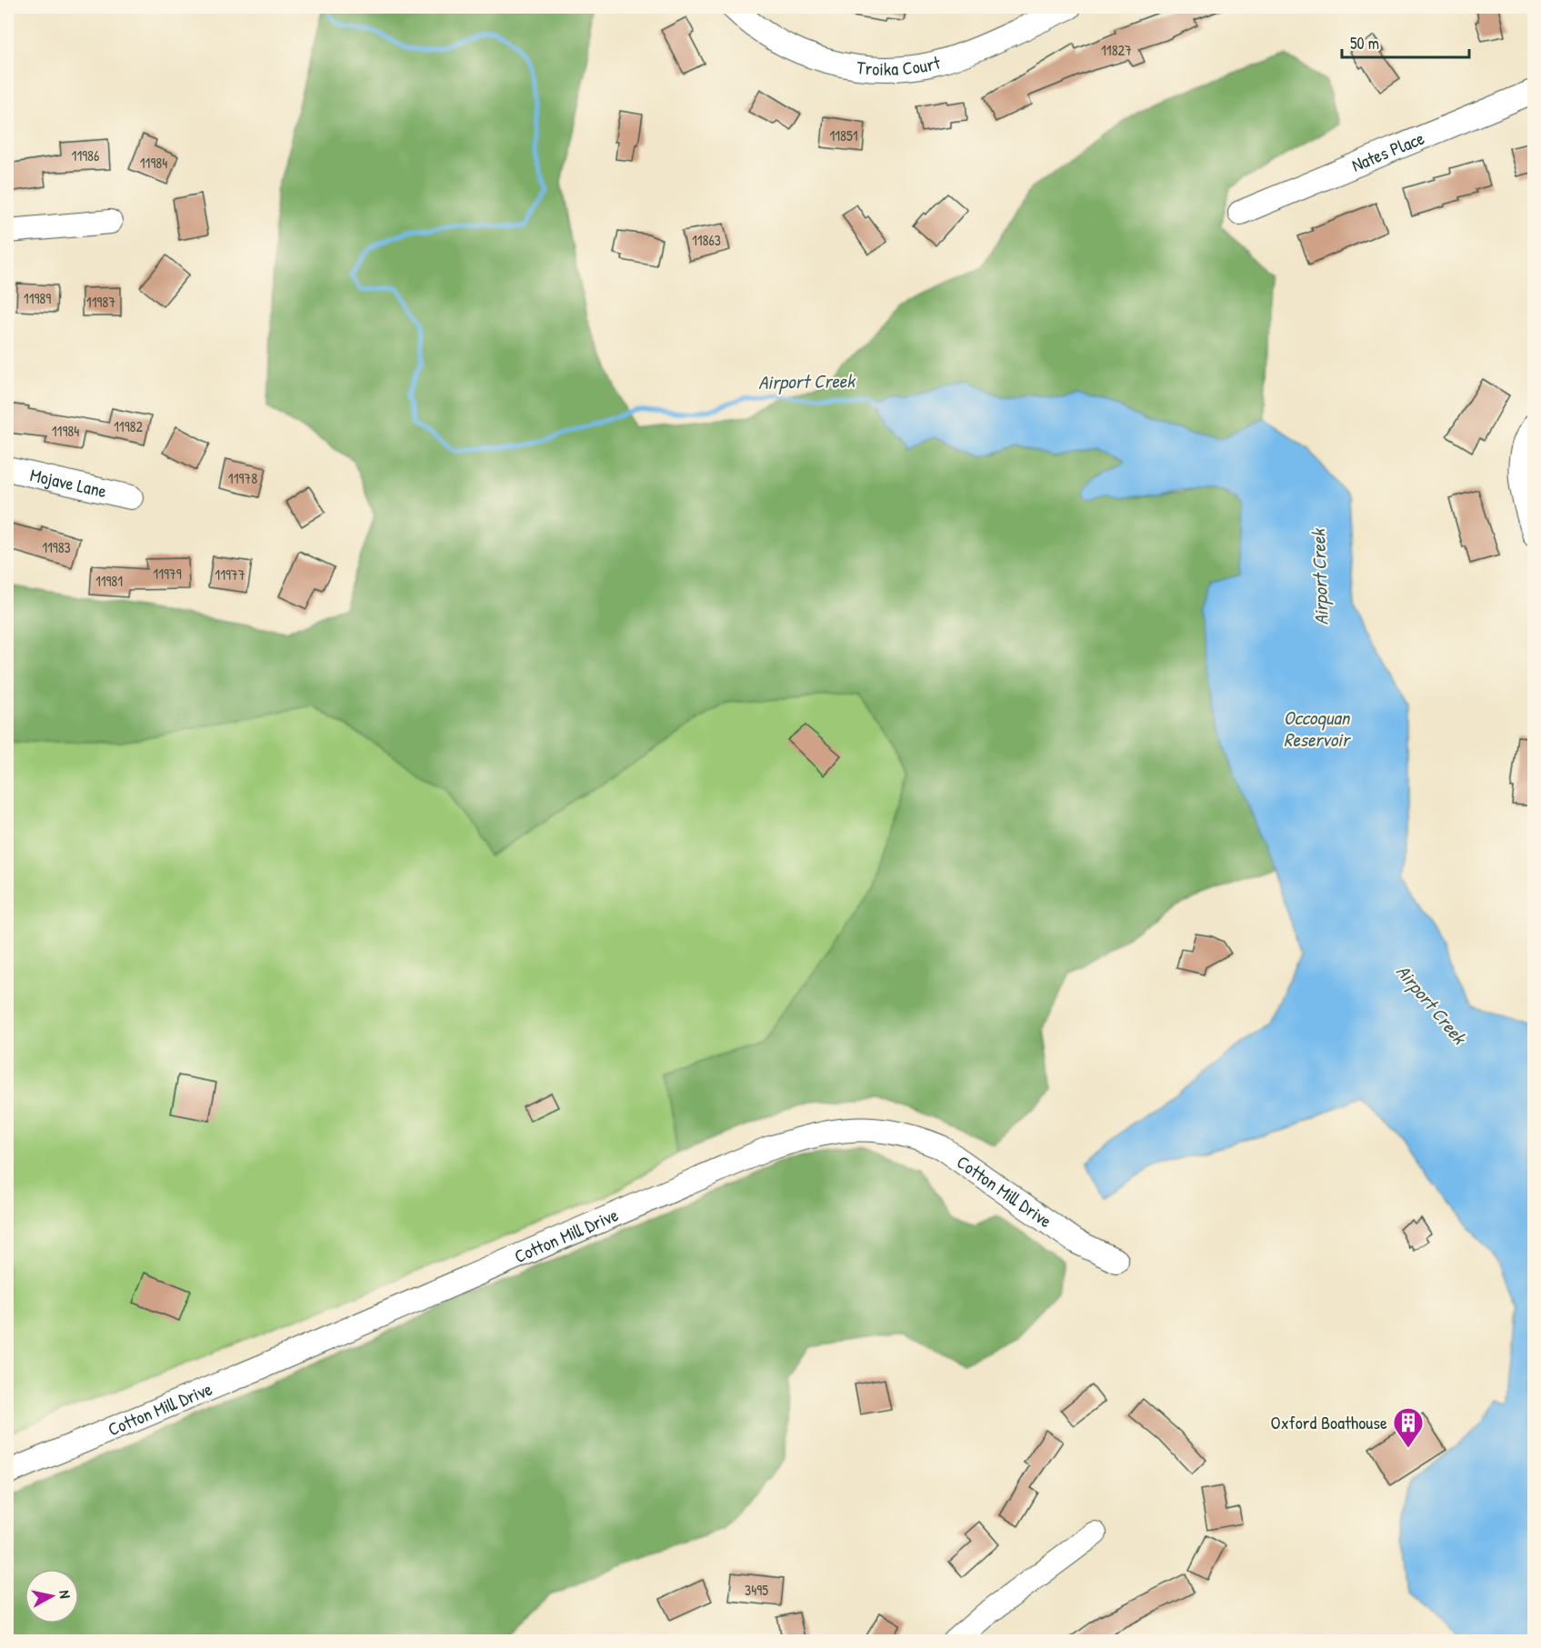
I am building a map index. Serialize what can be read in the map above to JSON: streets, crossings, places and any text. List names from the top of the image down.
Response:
{
  "streets": {
    "street": [
      "Troika Court",
      "Nates Place",
      "Mojave Lane",
      "Cotton Mill Drive"
    ]
  },
  "water": ["Airport Creek", "Occoquan Reservoir"],
  "places": {
    "building": ["Oxford Boathouse"]
  },
  "house_numbers": [
    "11827",
    "11851",
    "11986",
    "11984",
    "11863",
    "11989",
    "11987",
    "11982",
    "11984",
    "11978",
    "11983",
    "11979",
    "11977",
    "11981",
    "3495"
  ],
  "scale_bar": "50 m",
  "north": "right"
}
